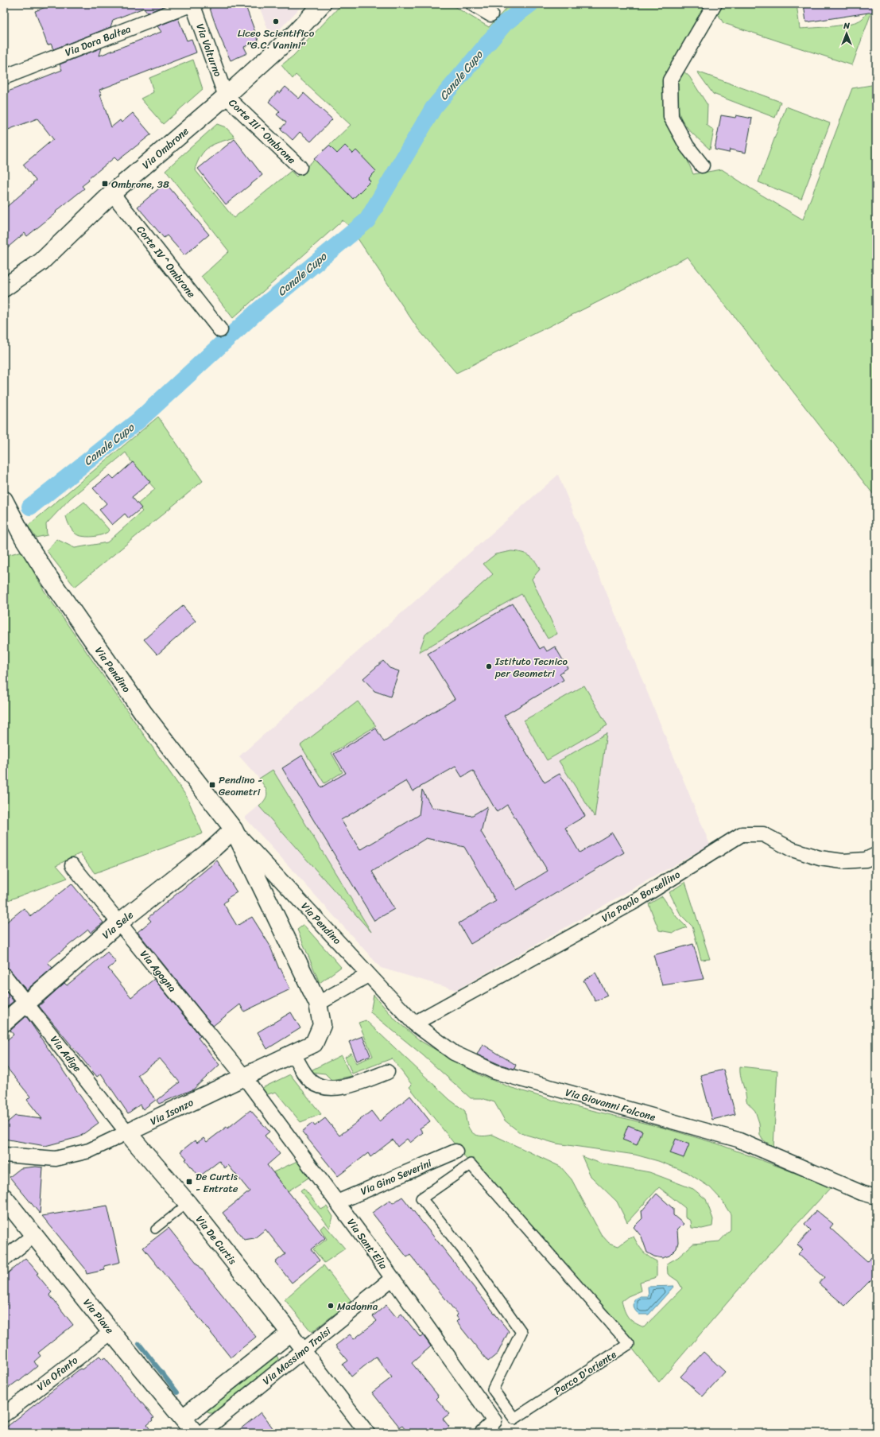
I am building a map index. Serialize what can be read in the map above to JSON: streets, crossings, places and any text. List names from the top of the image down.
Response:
{
  "streets": {
    "street": [
      "Via Dora Baltea",
      "Via Volturno",
      "Corte III^ Ombrone",
      "Via Ombrone",
      "Corte IV^ Ombrone",
      "Via Pendino",
      "Via Paolo Borsellino",
      "Via Sele",
      "Via Agogna",
      "Via Adige",
      "Via Giovanni Falcone",
      "Via Isonzo",
      "Via Gino Severini",
      "Via De Curtis",
      "Via Sant'Elia",
      "Via Piave",
      "Via Massimo Troisi",
      "Parco D'oriente",
      "Via Ofanto"
    ]
  },
  "crossings": [
    ["Via Dora Baltea", "Via Volturno"],
    ["Via Volturno", "Corte III^ Ombrone"],
    ["Via Volturno", "Via Ombrone"],
    ["Corte III^ Ombrone", "Via Ombrone"],
    ["Via Ombrone", "Corte IV^ Ombrone"],
    ["Via Pendino", "Via Sele"],
    ["Via Pendino", "Via Giovanni Falcone"],
    ["Via Pendino", "Via Isonzo"],
    ["Via Paolo Borsellino", "Via Giovanni Falcone"],
    ["Via Sele", "Via Agogna"],
    ["Via Sele", "Via Adige"],
    ["Via Agogna", "Via Isonzo"],
    ["Via Agogna", "Via Sant'Elia"],
    ["Via Adige", "Via Isonzo"],
    ["Via Adige", "Via De Curtis"],
    ["Via Isonzo", "Via De Curtis"],
    ["Via Isonzo", "Via Sant'Elia"],
    ["Via Gino Severini", "Via Sant'Elia"],
    ["Via De Curtis", "Via Massimo Troisi"],
    ["Via Sant'Elia", "Via Massimo Troisi"],
    ["Via Piave", "Via Massimo Troisi"],
    ["Via Piave", "Via Ofanto"]
  ],
  "water": ["Canale Cupo"],
  "places": {
    "other": ["Liceo Scientifico \"G.C. Vanini\"", "Istituto Tecnico per Geometri", "Madonna"],
    "transit": ["Ombrone, 38", "Pendino - Geometri", "De Curtis - Entrate"]
  },
  "north": "top"
}
